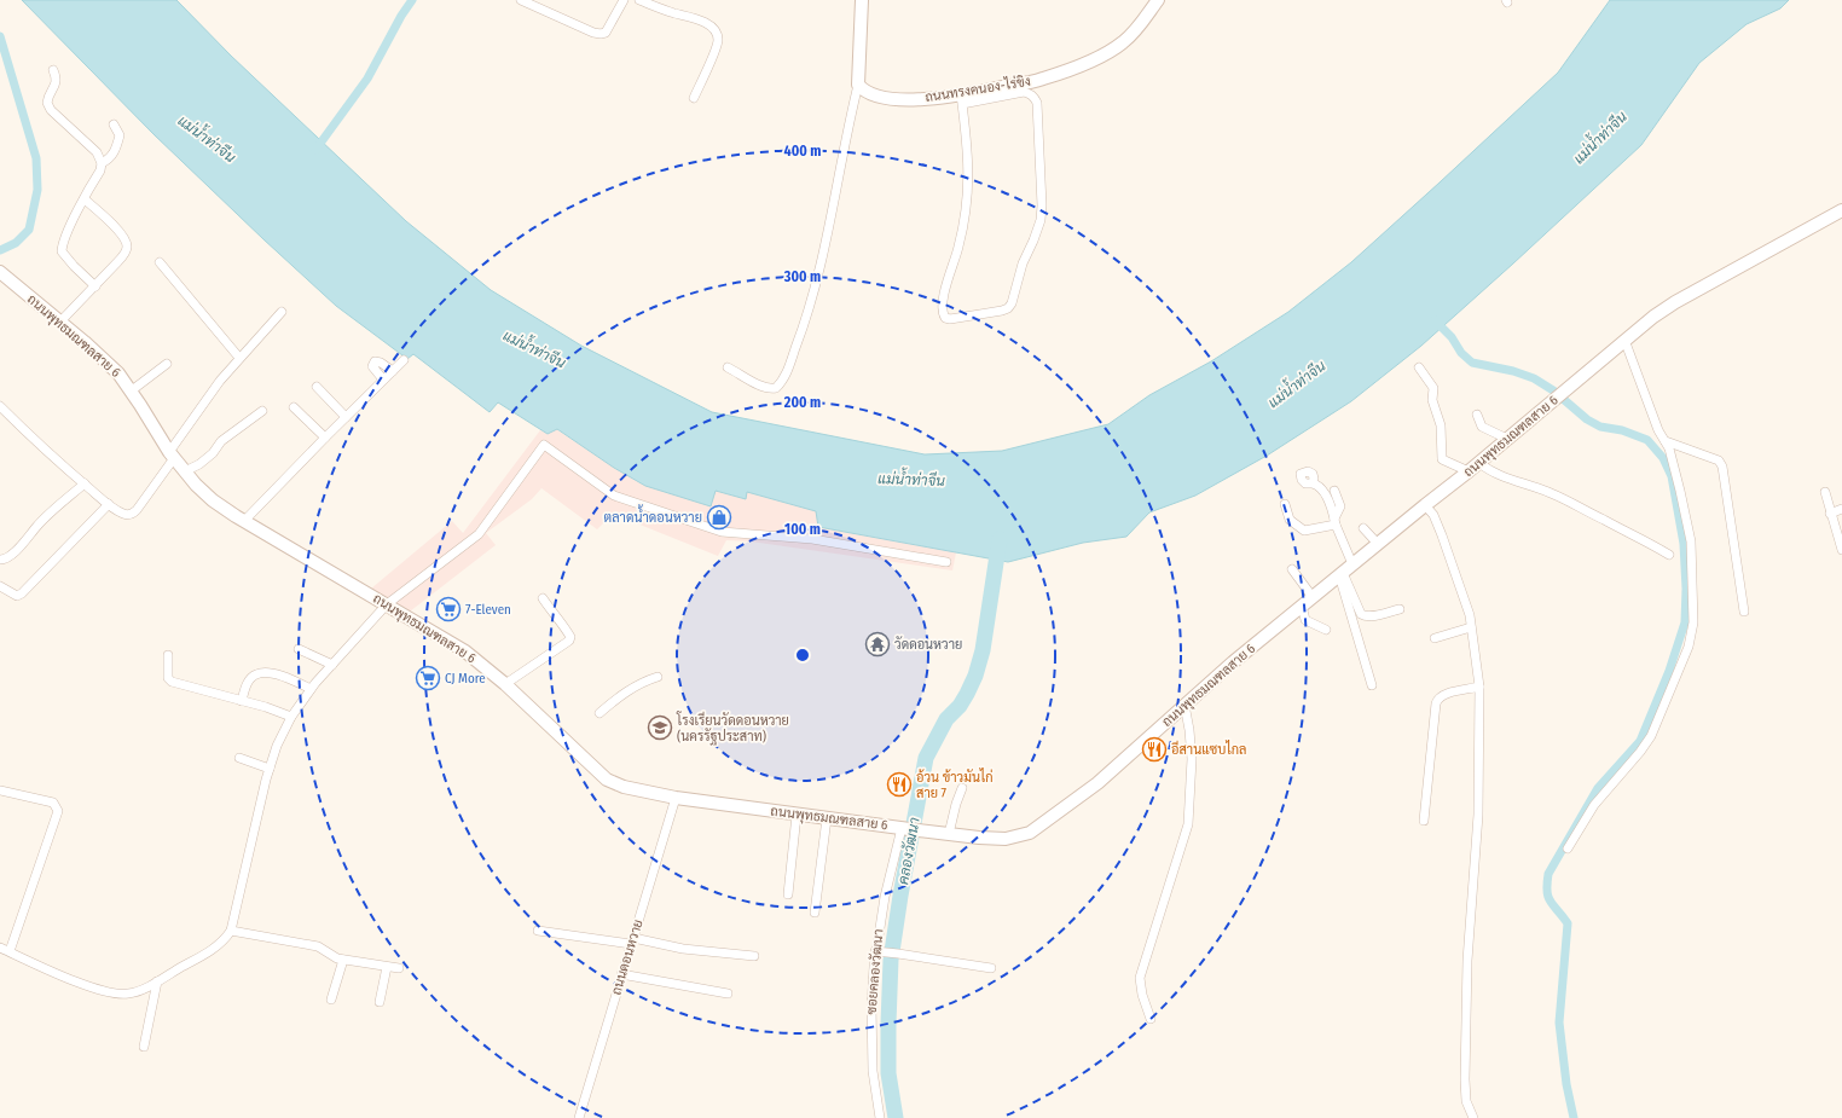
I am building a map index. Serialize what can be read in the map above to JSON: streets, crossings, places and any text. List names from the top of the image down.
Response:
{
  "streets": {
    "main road": ["ถนนทรงคนอง-ไร่ขิง", "ถนนพุทธมณฑลสาย 6"],
    "street": ["ถนนดอนหวาย", "ซอยคลองวัฒนา"]
  },
  "crossings": [
    ["ถนนพุทธมณฑลสาย 6", "ถนนดอนหวาย"],
    ["ถนนพุทธมณฑลสาย 6", "ซอยคลองวัฒนา"]
  ],
  "water": ["แม่น้ำท่าจีน", "คลองวัฒนา"],
  "places": {
    "shop": ["ตลาดน้ำดอนหวาย"],
    "supermarket": ["7-Eleven", "CJ More"],
    "temple": ["วัดดอนหวาย"],
    "school or university": ["โรงเรียนวัดดอนหวาย (นครรัฐประสาท)"],
    "restaurant": ["อีสานแซบไกล", "อ้วน ข้าวมันไก่ สาย 7"]
  },
  "rings": [
    "400 m",
    "300 m",
    "200 m",
    "100 m"
  ]
}
